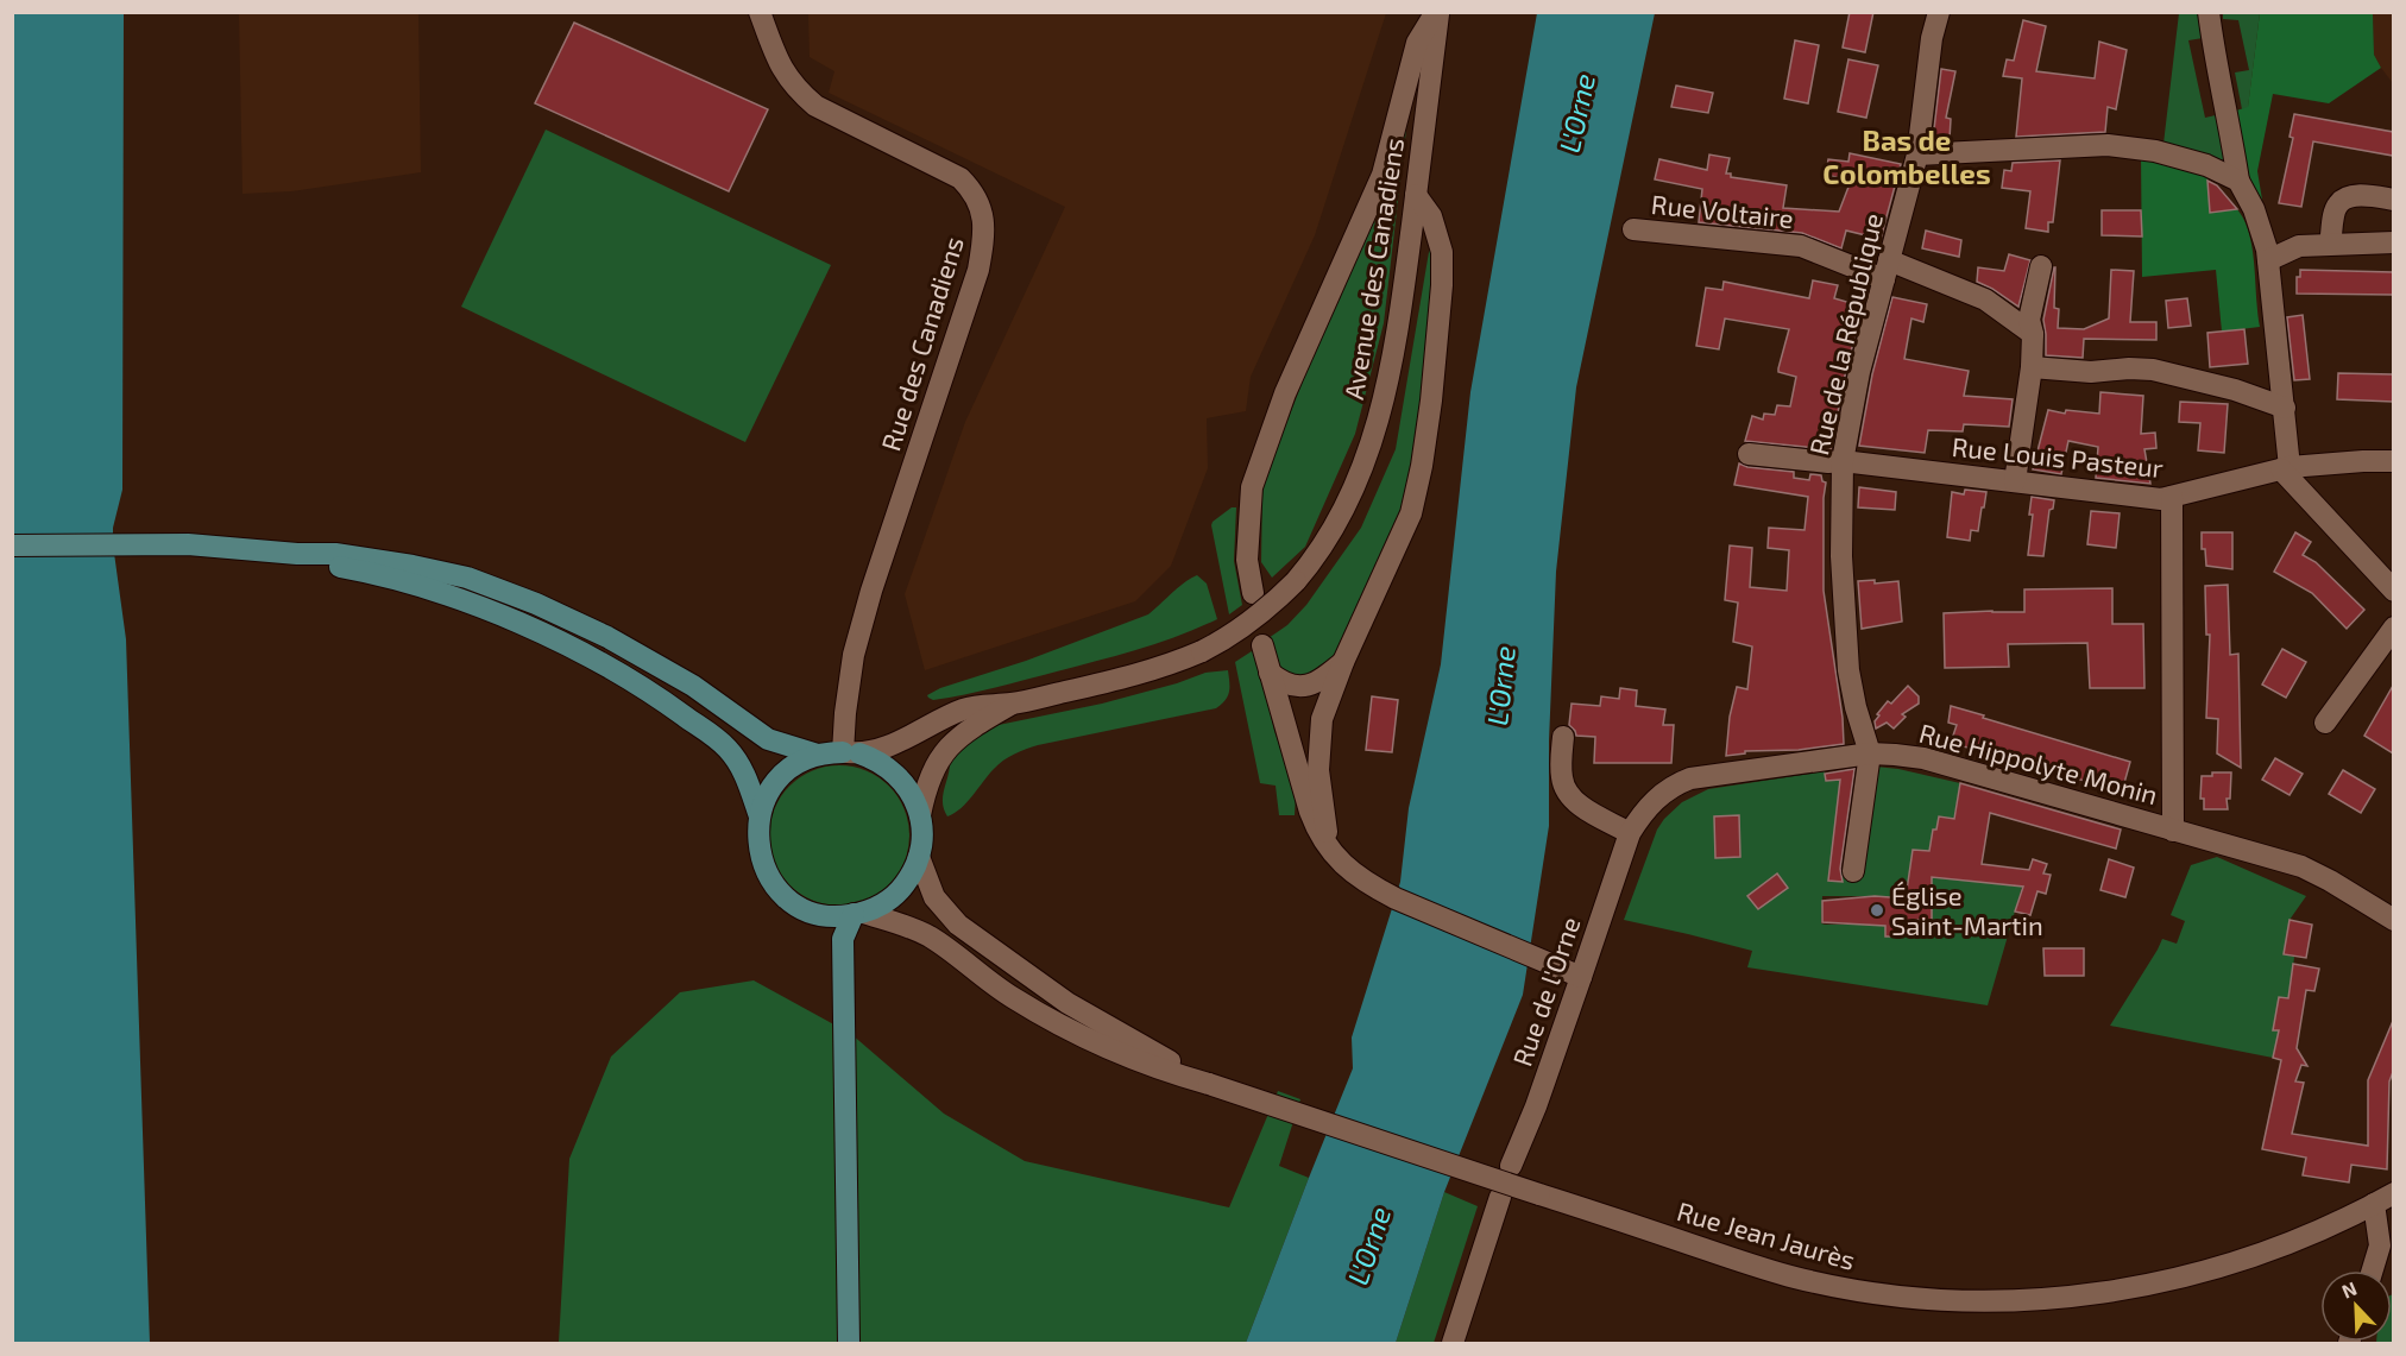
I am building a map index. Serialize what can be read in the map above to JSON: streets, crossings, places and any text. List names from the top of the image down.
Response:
{
  "streets": {
    "street": [
      "Rue Voltaire",
      "Avenue des Canadiens",
      "Rue de la République",
      "Rue des Canadiens",
      "Rue Louis Pasteur",
      "Rue Hippolyte Monin",
      "Rue de l'Orne",
      "Rue Jean Jaurès"
    ]
  },
  "crossings": [
    ["Rue Voltaire", "Rue de la République"],
    ["Avenue des Canadiens", "Rue des Canadiens"],
    ["Rue de la République", "Rue Louis Pasteur"],
    ["Rue de la République", "Rue Hippolyte Monin"],
    ["Rue Hippolyte Monin", "Rue de l'Orne"]
  ],
  "districts": ["Bas de Colombelles"],
  "water": ["L'Orne"],
  "places": ["Église Saint-Martin"],
  "north": "top left"
}
